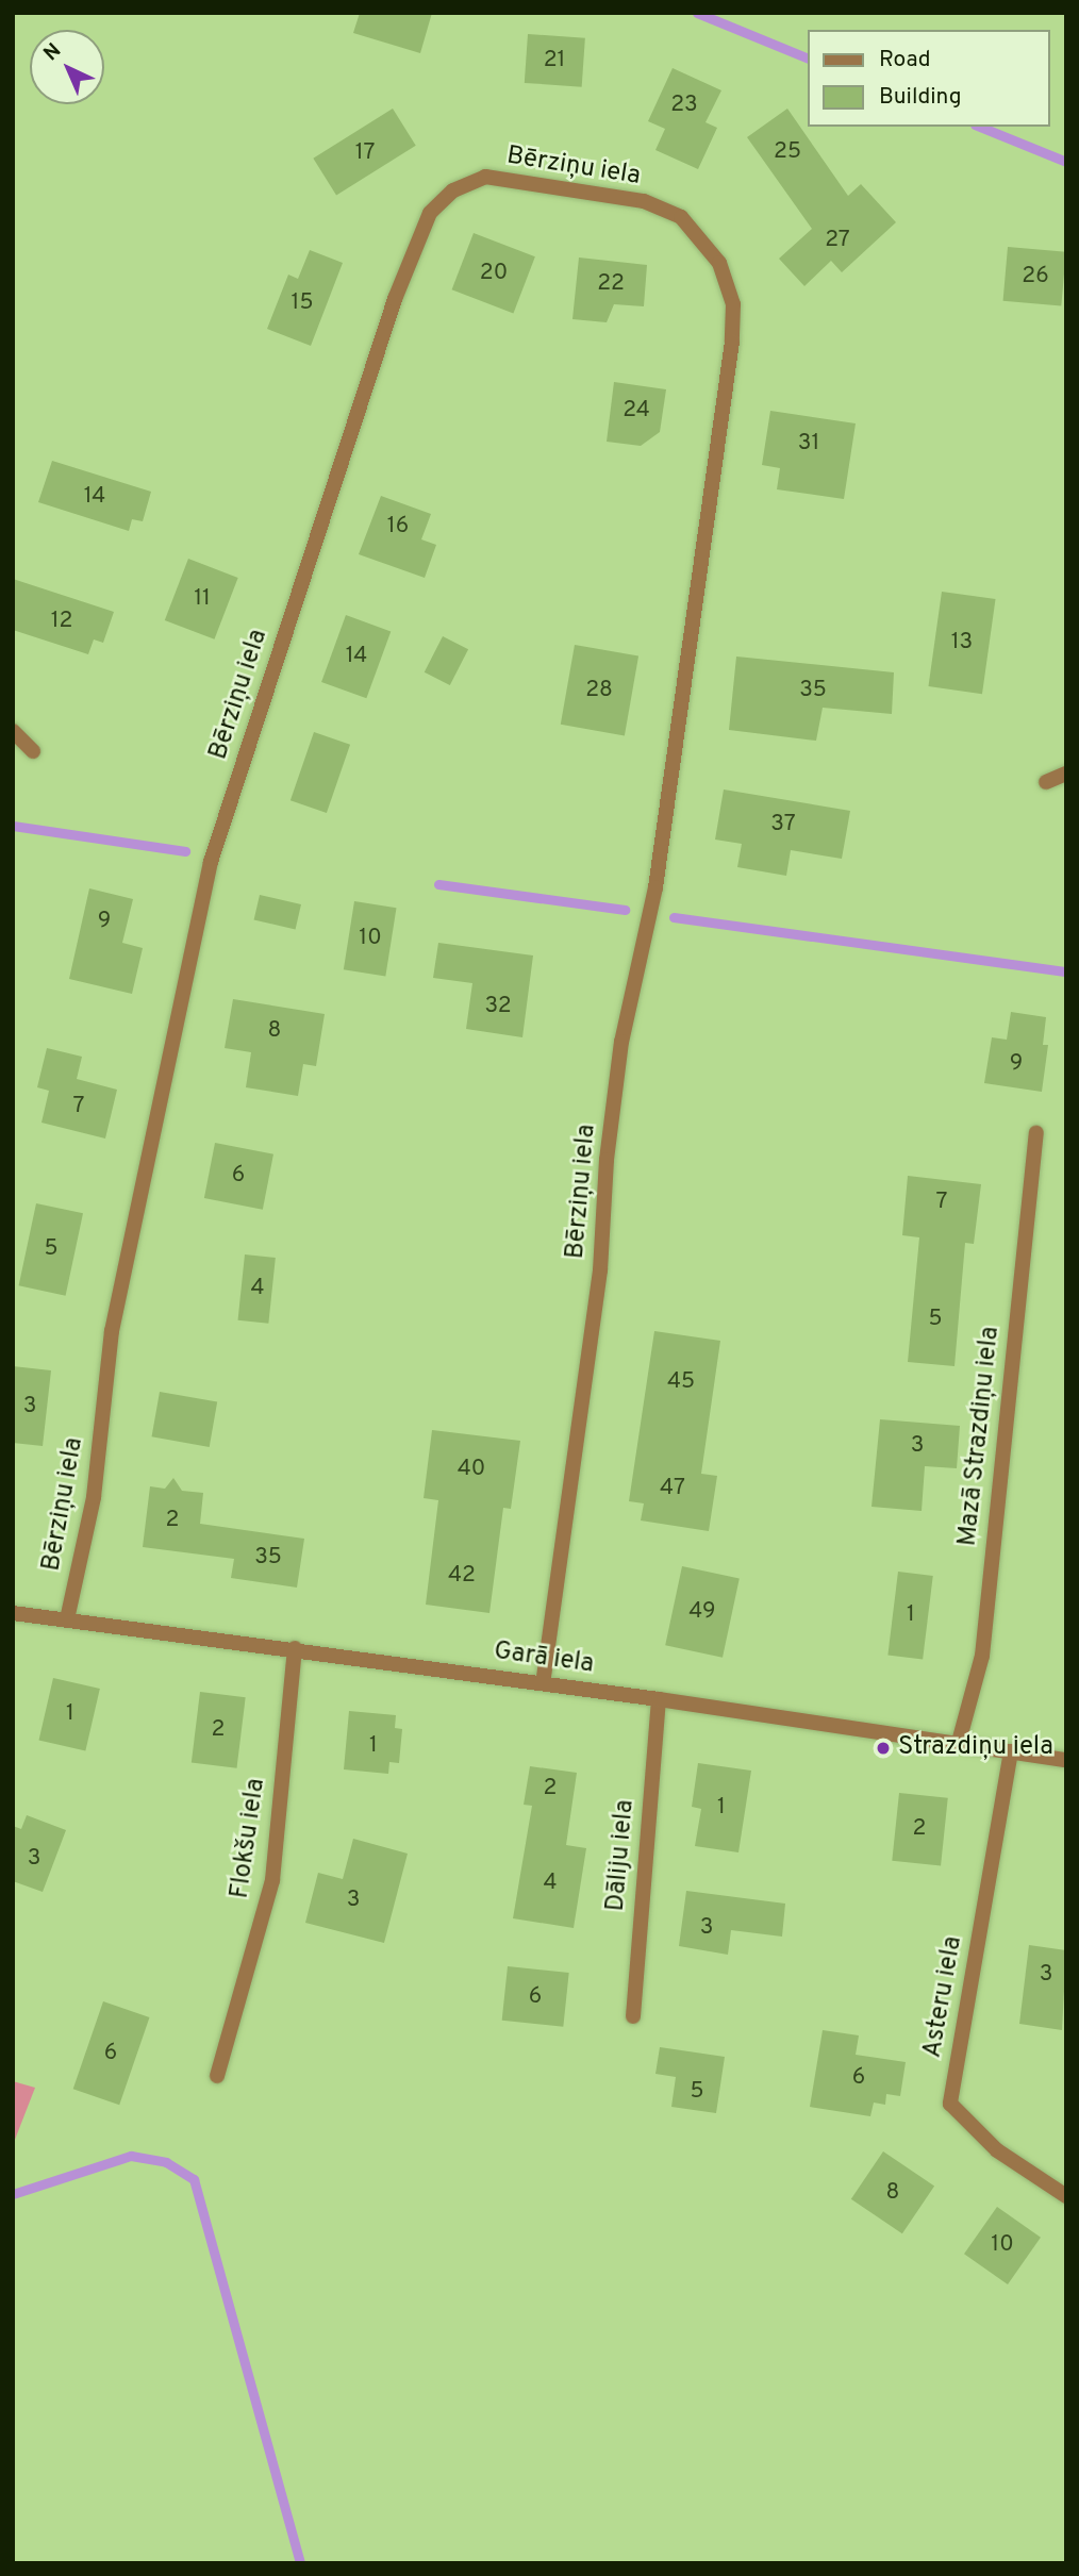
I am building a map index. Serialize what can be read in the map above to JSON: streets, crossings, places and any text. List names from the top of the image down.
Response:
{
  "streets": {
    "street": [
      "Bērziņu iela",
      "Mazā Strazdiņu iela",
      "Garā iela",
      "Flokšu iela",
      "Dāliju iela",
      "Asteru iela"
    ]
  },
  "crossings": [
    ["Bērziņu iela", "Garā iela"],
    ["Mazā Strazdiņu iela", "Garā iela"],
    ["Garā iela", "Flokšu iela"],
    ["Garā iela", "Dāliju iela"],
    ["Garā iela", "Asteru iela"]
  ],
  "places": ["Strazdiņu iela"],
  "house_numbers": [
    "21",
    "23",
    "25",
    "17",
    "27",
    "20",
    "26",
    "22",
    "15",
    "24",
    "31",
    "14",
    "16",
    "11",
    "12",
    "13",
    "14",
    "28",
    "35",
    "37",
    "9",
    "10",
    "32",
    "8",
    "9",
    "7",
    "6",
    "7",
    "5",
    "4",
    "5",
    "45",
    "3",
    "3",
    "40",
    "47",
    "2",
    "35",
    "42",
    "49",
    "1",
    "1",
    "2",
    "1",
    "2",
    "1",
    "2",
    "3",
    "4",
    "3",
    "3",
    "3",
    "6",
    "6",
    "6",
    "5",
    "8",
    "10"
  ],
  "legend": ["Road", "Building"],
  "north": "top left"
}
